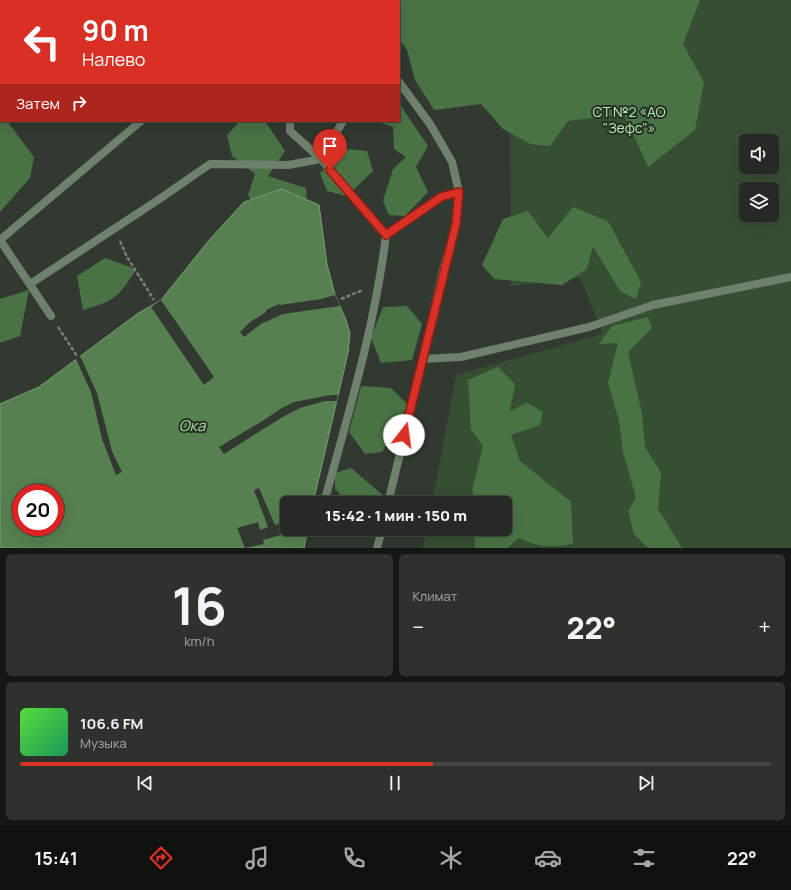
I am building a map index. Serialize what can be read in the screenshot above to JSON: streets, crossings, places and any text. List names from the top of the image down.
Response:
{
  "water": ["Ока"],
  "parks": ["СТ №2 «АО \"Зефс\"»"],
  "page": {
    "turn": ["90 m", "Налево"],
    "then": "Затем",
    "limit": "20",
    "trip": "15:42 · 1 мин · 150 m",
    "tile": [
      ["16", "km/h"],
      "Климат"
    ],
    "heat": ["−", "22°", "+"],
    "song": ["106.6 FM", "Музыка"],
    "tabs": ["15:41", "22°"]
  }
}
